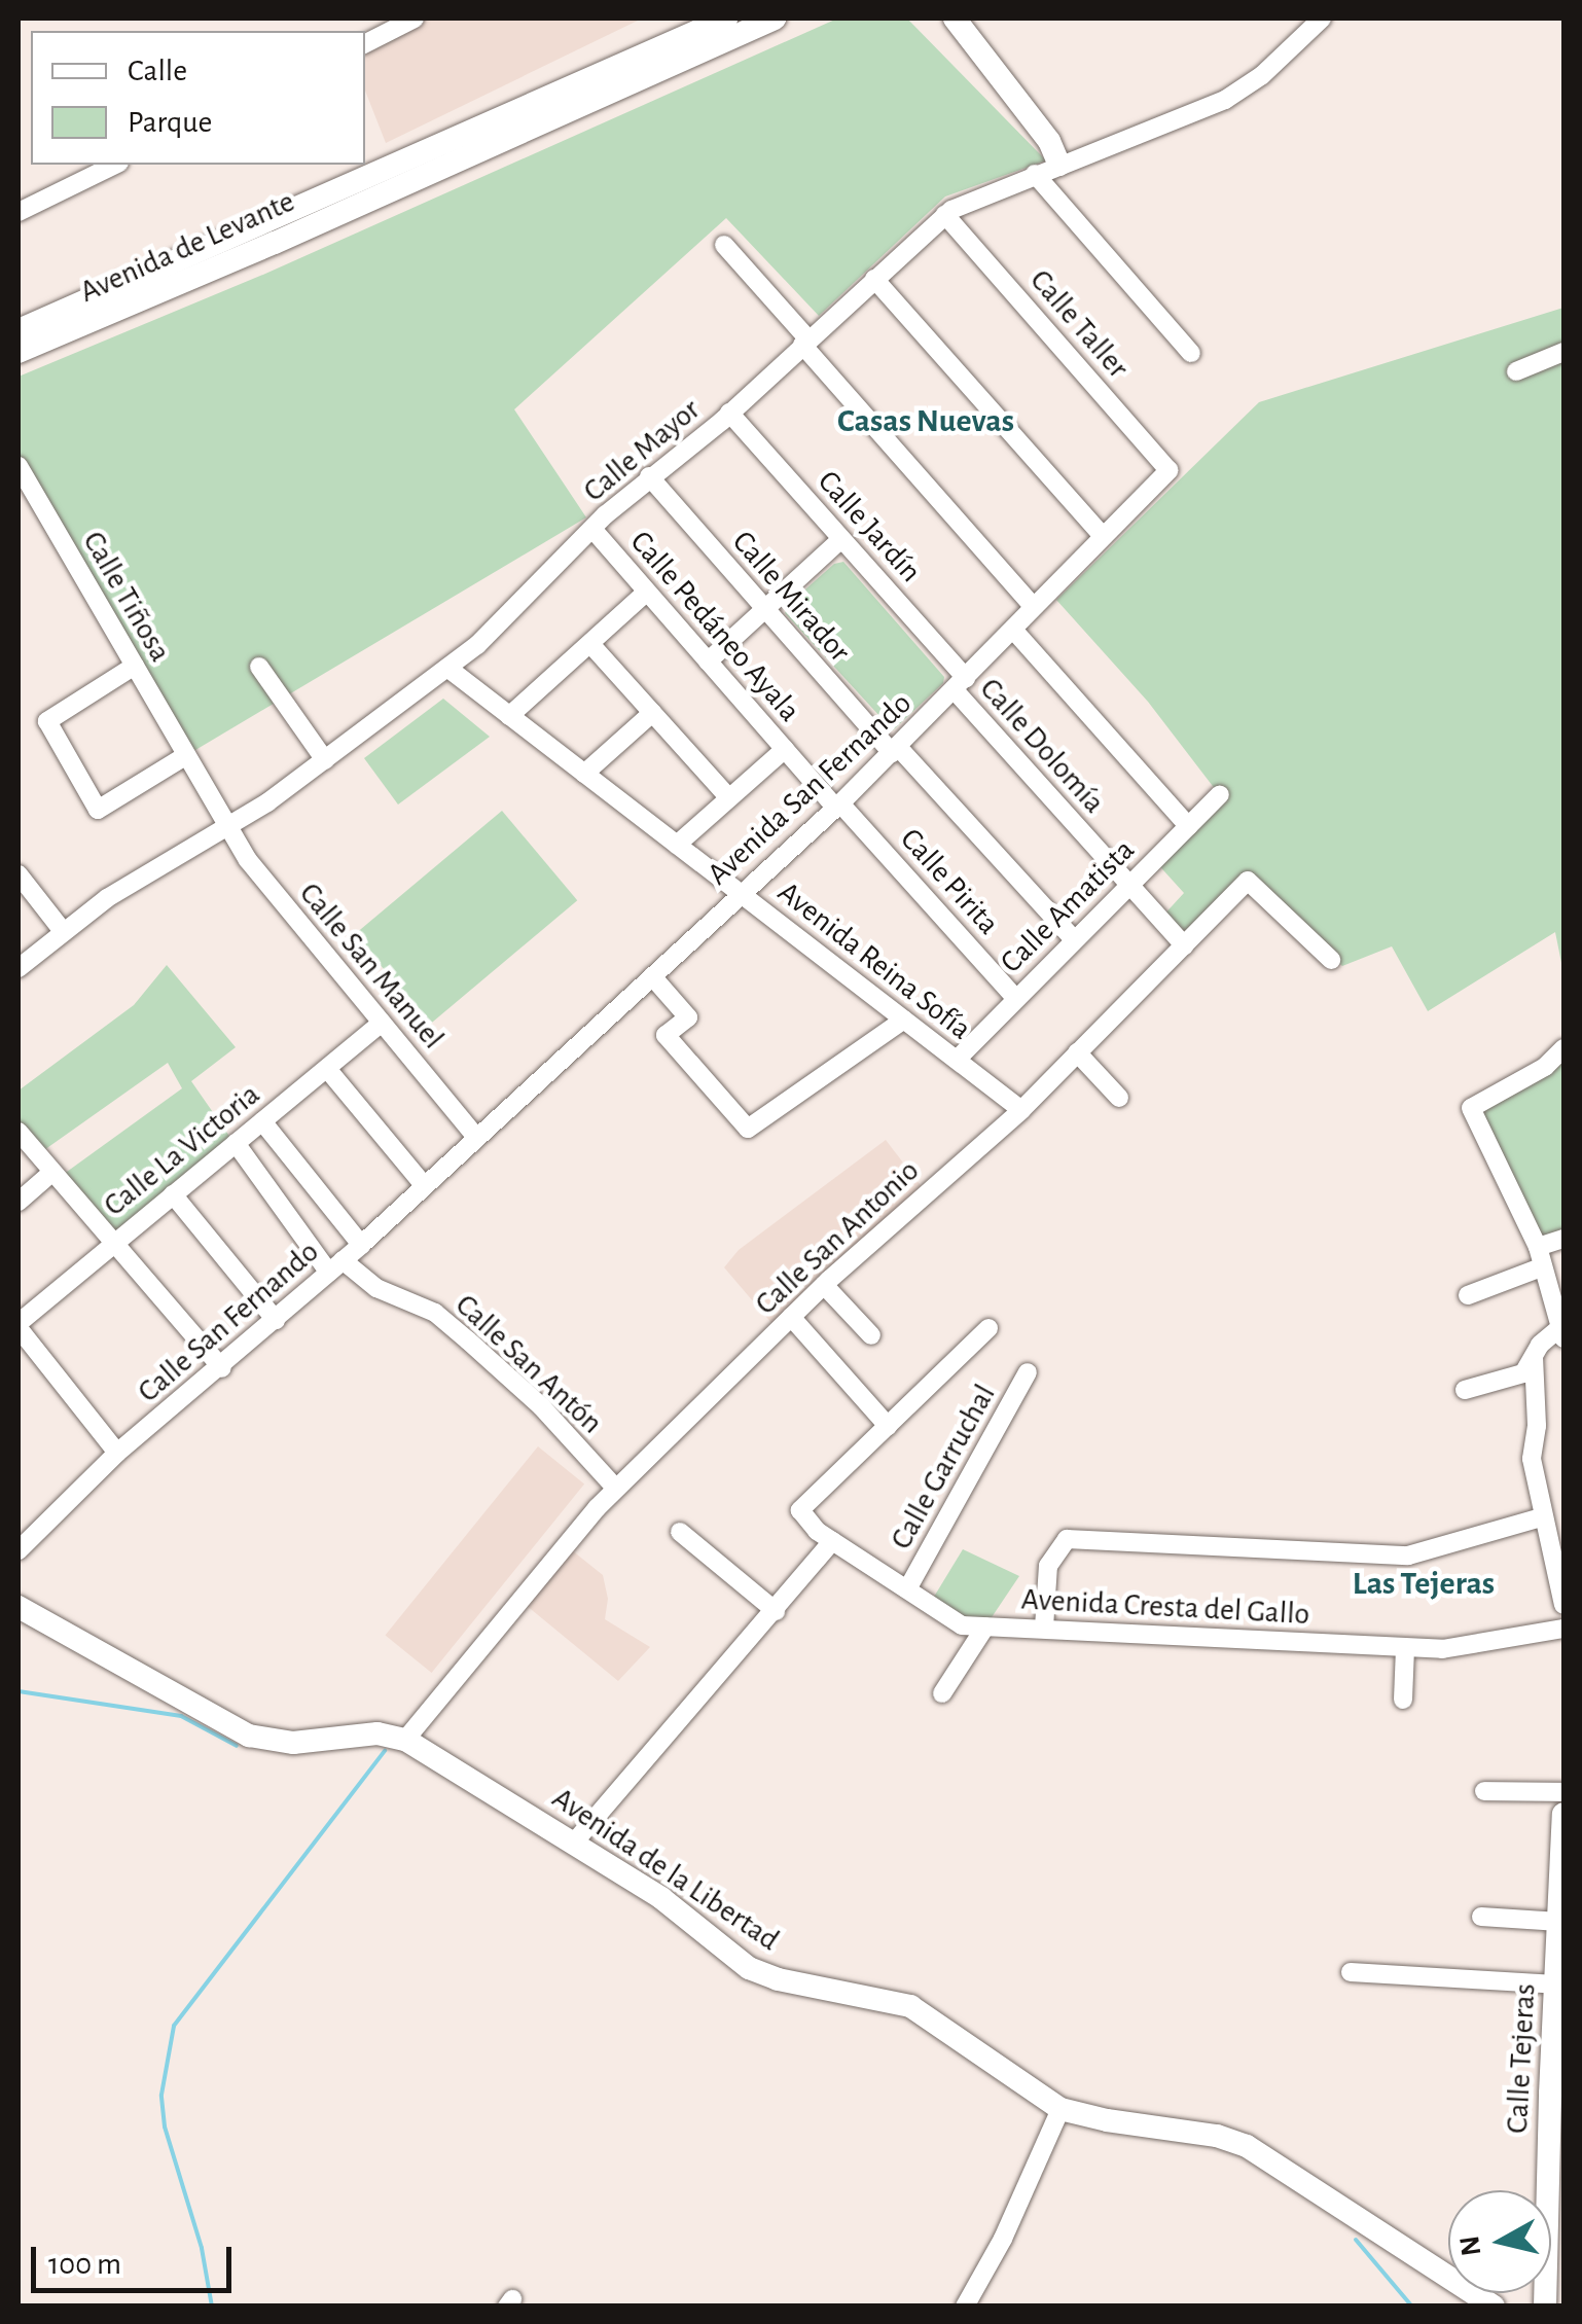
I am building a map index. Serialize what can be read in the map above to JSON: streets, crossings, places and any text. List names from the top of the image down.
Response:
{
  "streets": {
    "main road": ["Avenida de Levante", "Avenida de la Libertad", "Calle Tejeras"],
    "street": [
      "Calle Taller",
      "Calle Mayor",
      "Calle Jardín",
      "Calle Tiñosa",
      "Calle Mirador",
      "Calle Pedáneo Ayala",
      "Calle Dolomía",
      "Avenida San Fernando",
      "Calle Pirita",
      "Calle Amatista",
      "Avenida Reina Sofía",
      "Calle San Manuel",
      "Calle La Victoria",
      "Calle San Antonio",
      "Calle San Fernando",
      "Calle San Antón",
      "Calle Garruchal",
      "Avenida Cresta del Gallo"
    ]
  },
  "crossings": [
    ["Calle Taller", "Calle Mayor"],
    ["Calle Taller", "Avenida San Fernando"],
    ["Calle Mayor", "Calle Jardín"],
    ["Calle Mayor", "Calle Tiñosa"],
    ["Calle Mayor", "Calle Mirador"],
    ["Calle Mayor", "Calle Pedáneo Ayala"],
    ["Calle Mayor", "Avenida Reina Sofía"],
    ["Calle Mayor", "Calle San Manuel"],
    ["Calle Jardín", "Calle Dolomía"],
    ["Calle Jardín", "Avenida San Fernando"],
    ["Calle Tiñosa", "Calle San Manuel"],
    ["Calle Mirador", "Avenida San Fernando"],
    ["Calle Mirador", "Calle Amatista"],
    ["Calle Pedáneo Ayala", "Avenida San Fernando"],
    ["Calle Pedáneo Ayala", "Calle Pirita"],
    ["Calle Dolomía", "Avenida San Fernando"],
    ["Calle Dolomía", "Calle Amatista"],
    ["Calle Dolomía", "Calle San Antonio"],
    ["Avenida San Fernando", "Calle Pirita"],
    ["Avenida San Fernando", "Avenida Reina Sofía"],
    ["Avenida San Fernando", "Calle San Manuel"],
    ["Avenida San Fernando", "Calle San Fernando"],
    ["Calle Pirita", "Calle Amatista"],
    ["Calle Amatista", "Avenida Reina Sofía"],
    ["Avenida Reina Sofía", "Calle San Antonio"],
    ["Calle San Manuel", "Calle La Victoria"],
    ["Calle San Manuel", "Calle San Fernando"],
    ["Calle La Victoria", "Calle San Antón"],
    ["Calle San Antonio", "Calle San Antón"],
    ["Calle San Antonio", "Avenida de la Libertad"],
    ["Calle San Fernando", "Calle San Antón"],
    ["Calle Garruchal", "Avenida Cresta del Gallo"]
  ],
  "districts": ["Casas Nuevas", "Las Tejeras"],
  "legend": ["Calle", "Parque"],
  "scale_bar": "100 m",
  "north": "left"
}
